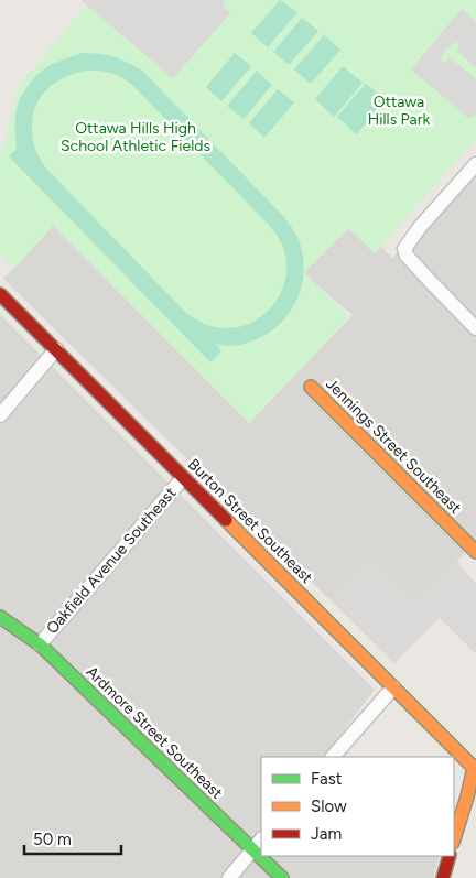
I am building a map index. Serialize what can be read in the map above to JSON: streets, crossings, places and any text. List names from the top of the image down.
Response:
{
  "streets": {
    "main road": ["Jennings Street Southeast", "Burton Street Southeast", "Ardmore Street Southeast"],
    "street": ["Oakfield Avenue Southeast"]
  },
  "crossings": [
    ["Burton Street Southeast", "Oakfield Avenue Southeast"],
    ["Oakfield Avenue Southeast", "Ardmore Street Southeast"]
  ],
  "parks": ["Ottawa Hills Park", "Ottawa Hills High School Athletic Fields"],
  "legend": ["Fast", "Slow", "Jam"],
  "scale_bar": "50 m"
}
